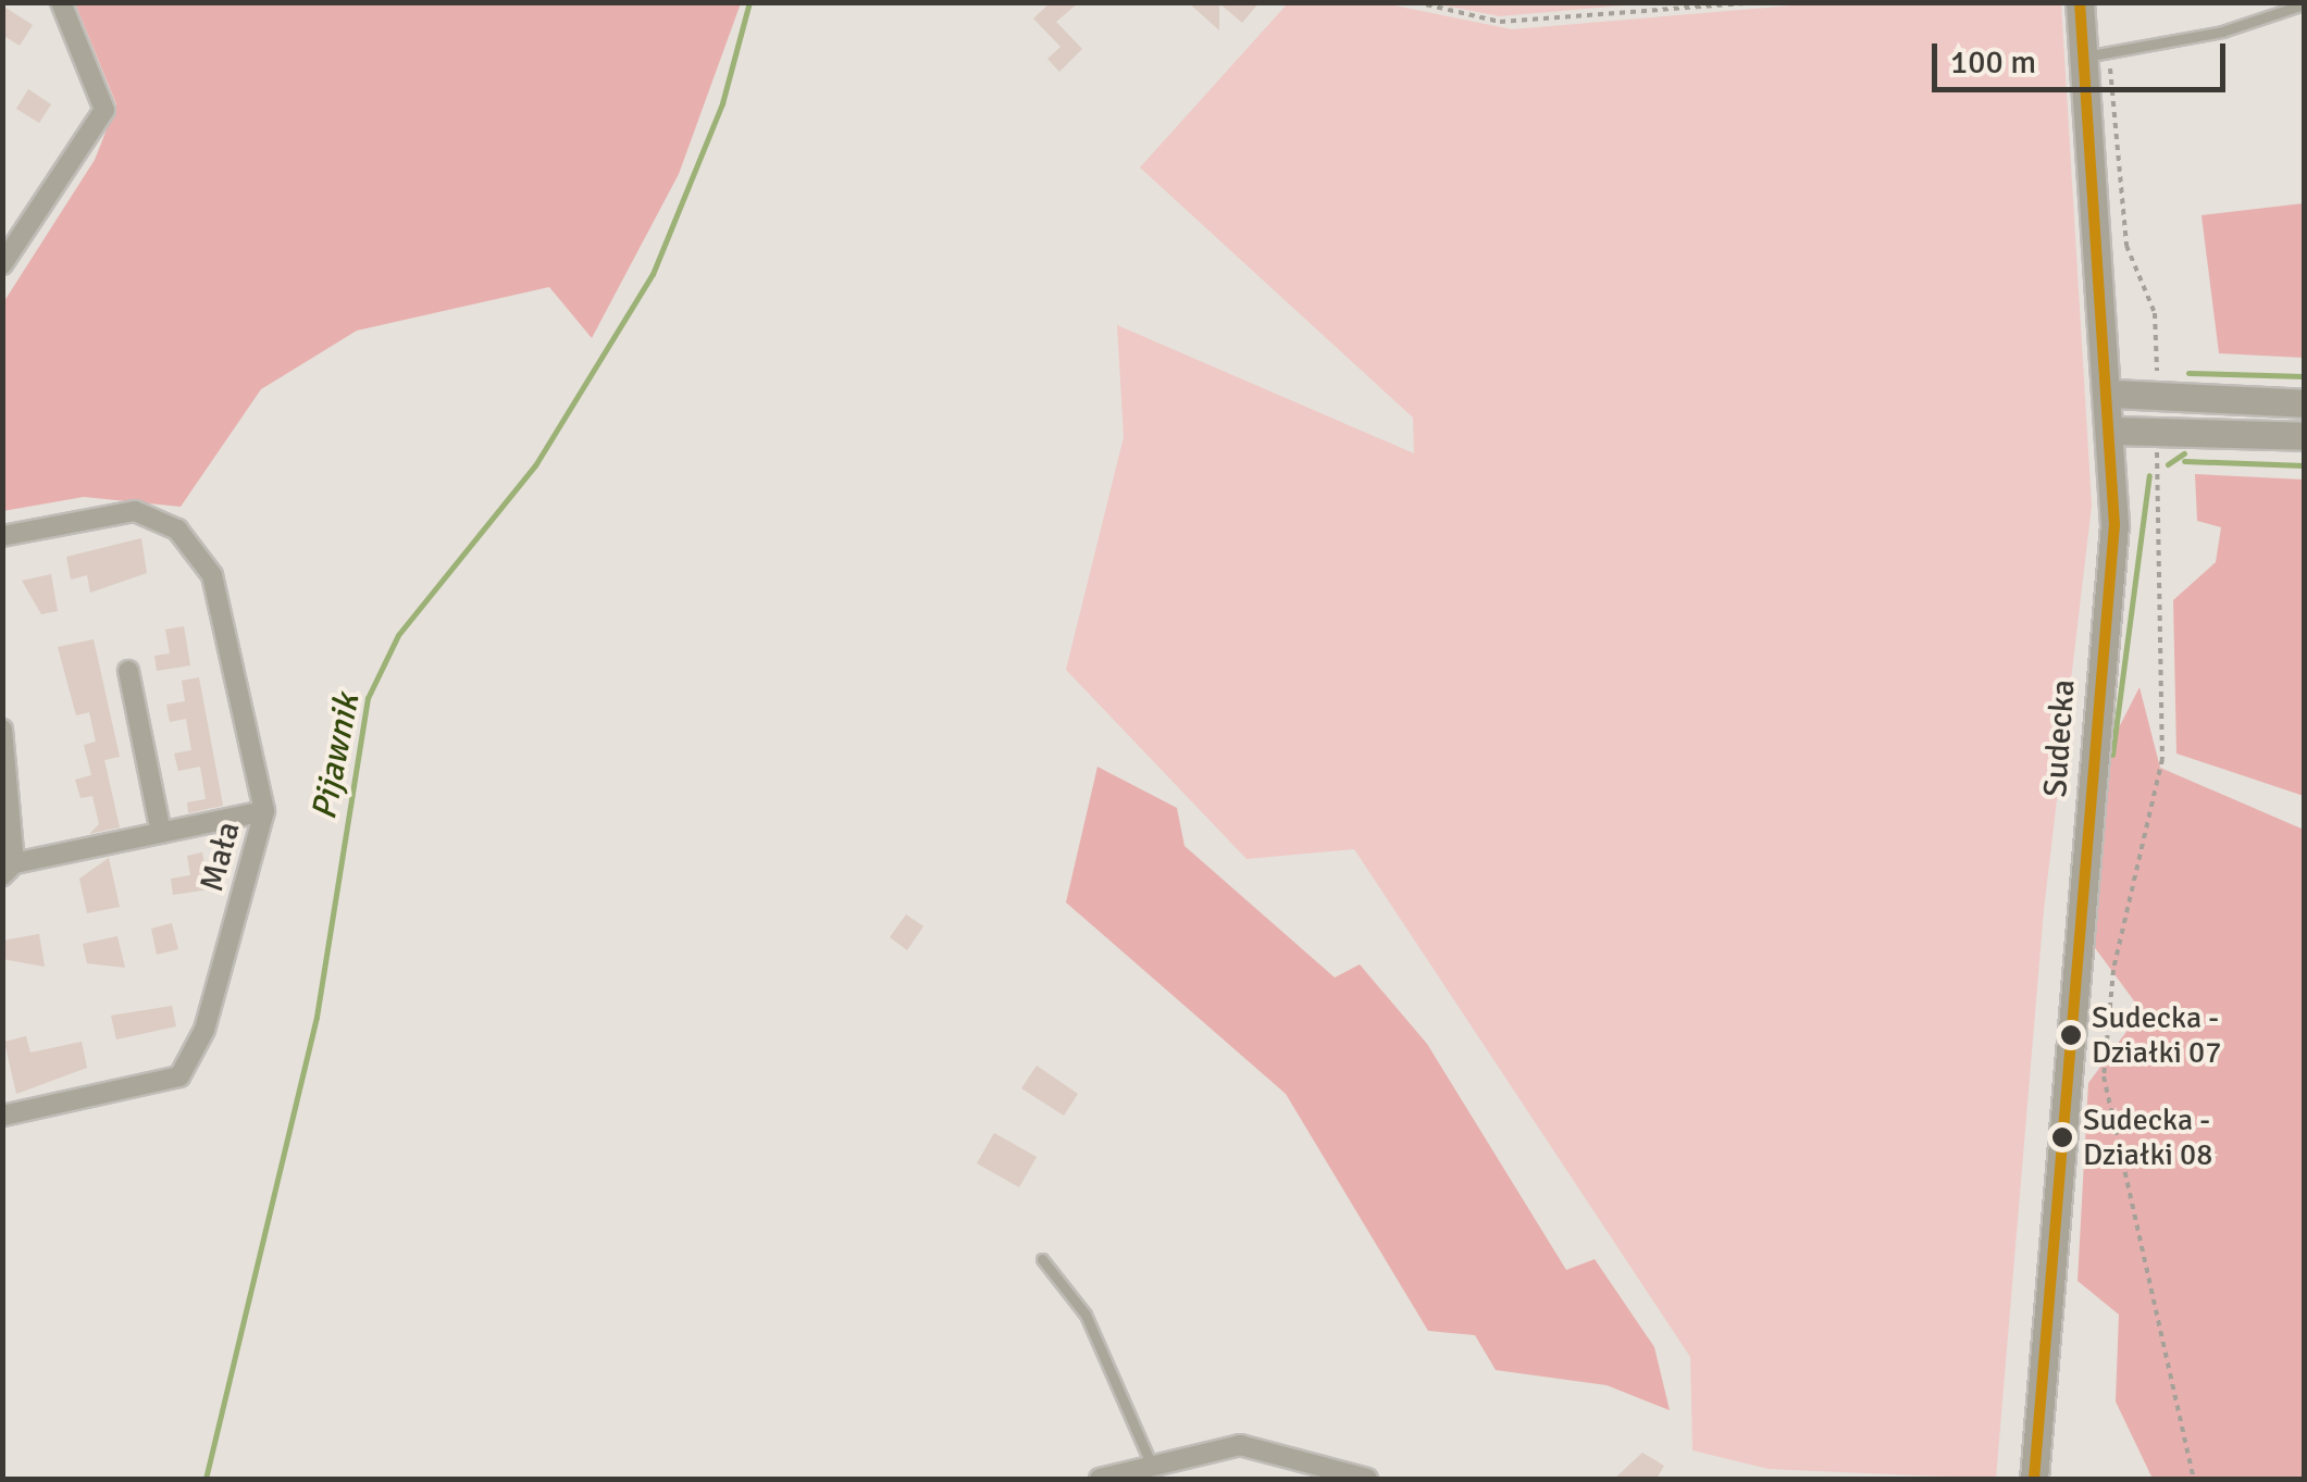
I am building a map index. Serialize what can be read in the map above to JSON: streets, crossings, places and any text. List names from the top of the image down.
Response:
{
  "streets": {
    "main road": ["Sudecka"],
    "street": ["Mała"]
  },
  "water": ["Pijawnik"],
  "places": ["Sudecka - Działki 07", "Sudecka - Działki 08"],
  "lines": ["transit line 100"],
  "scale_bar": "100 m"
}
